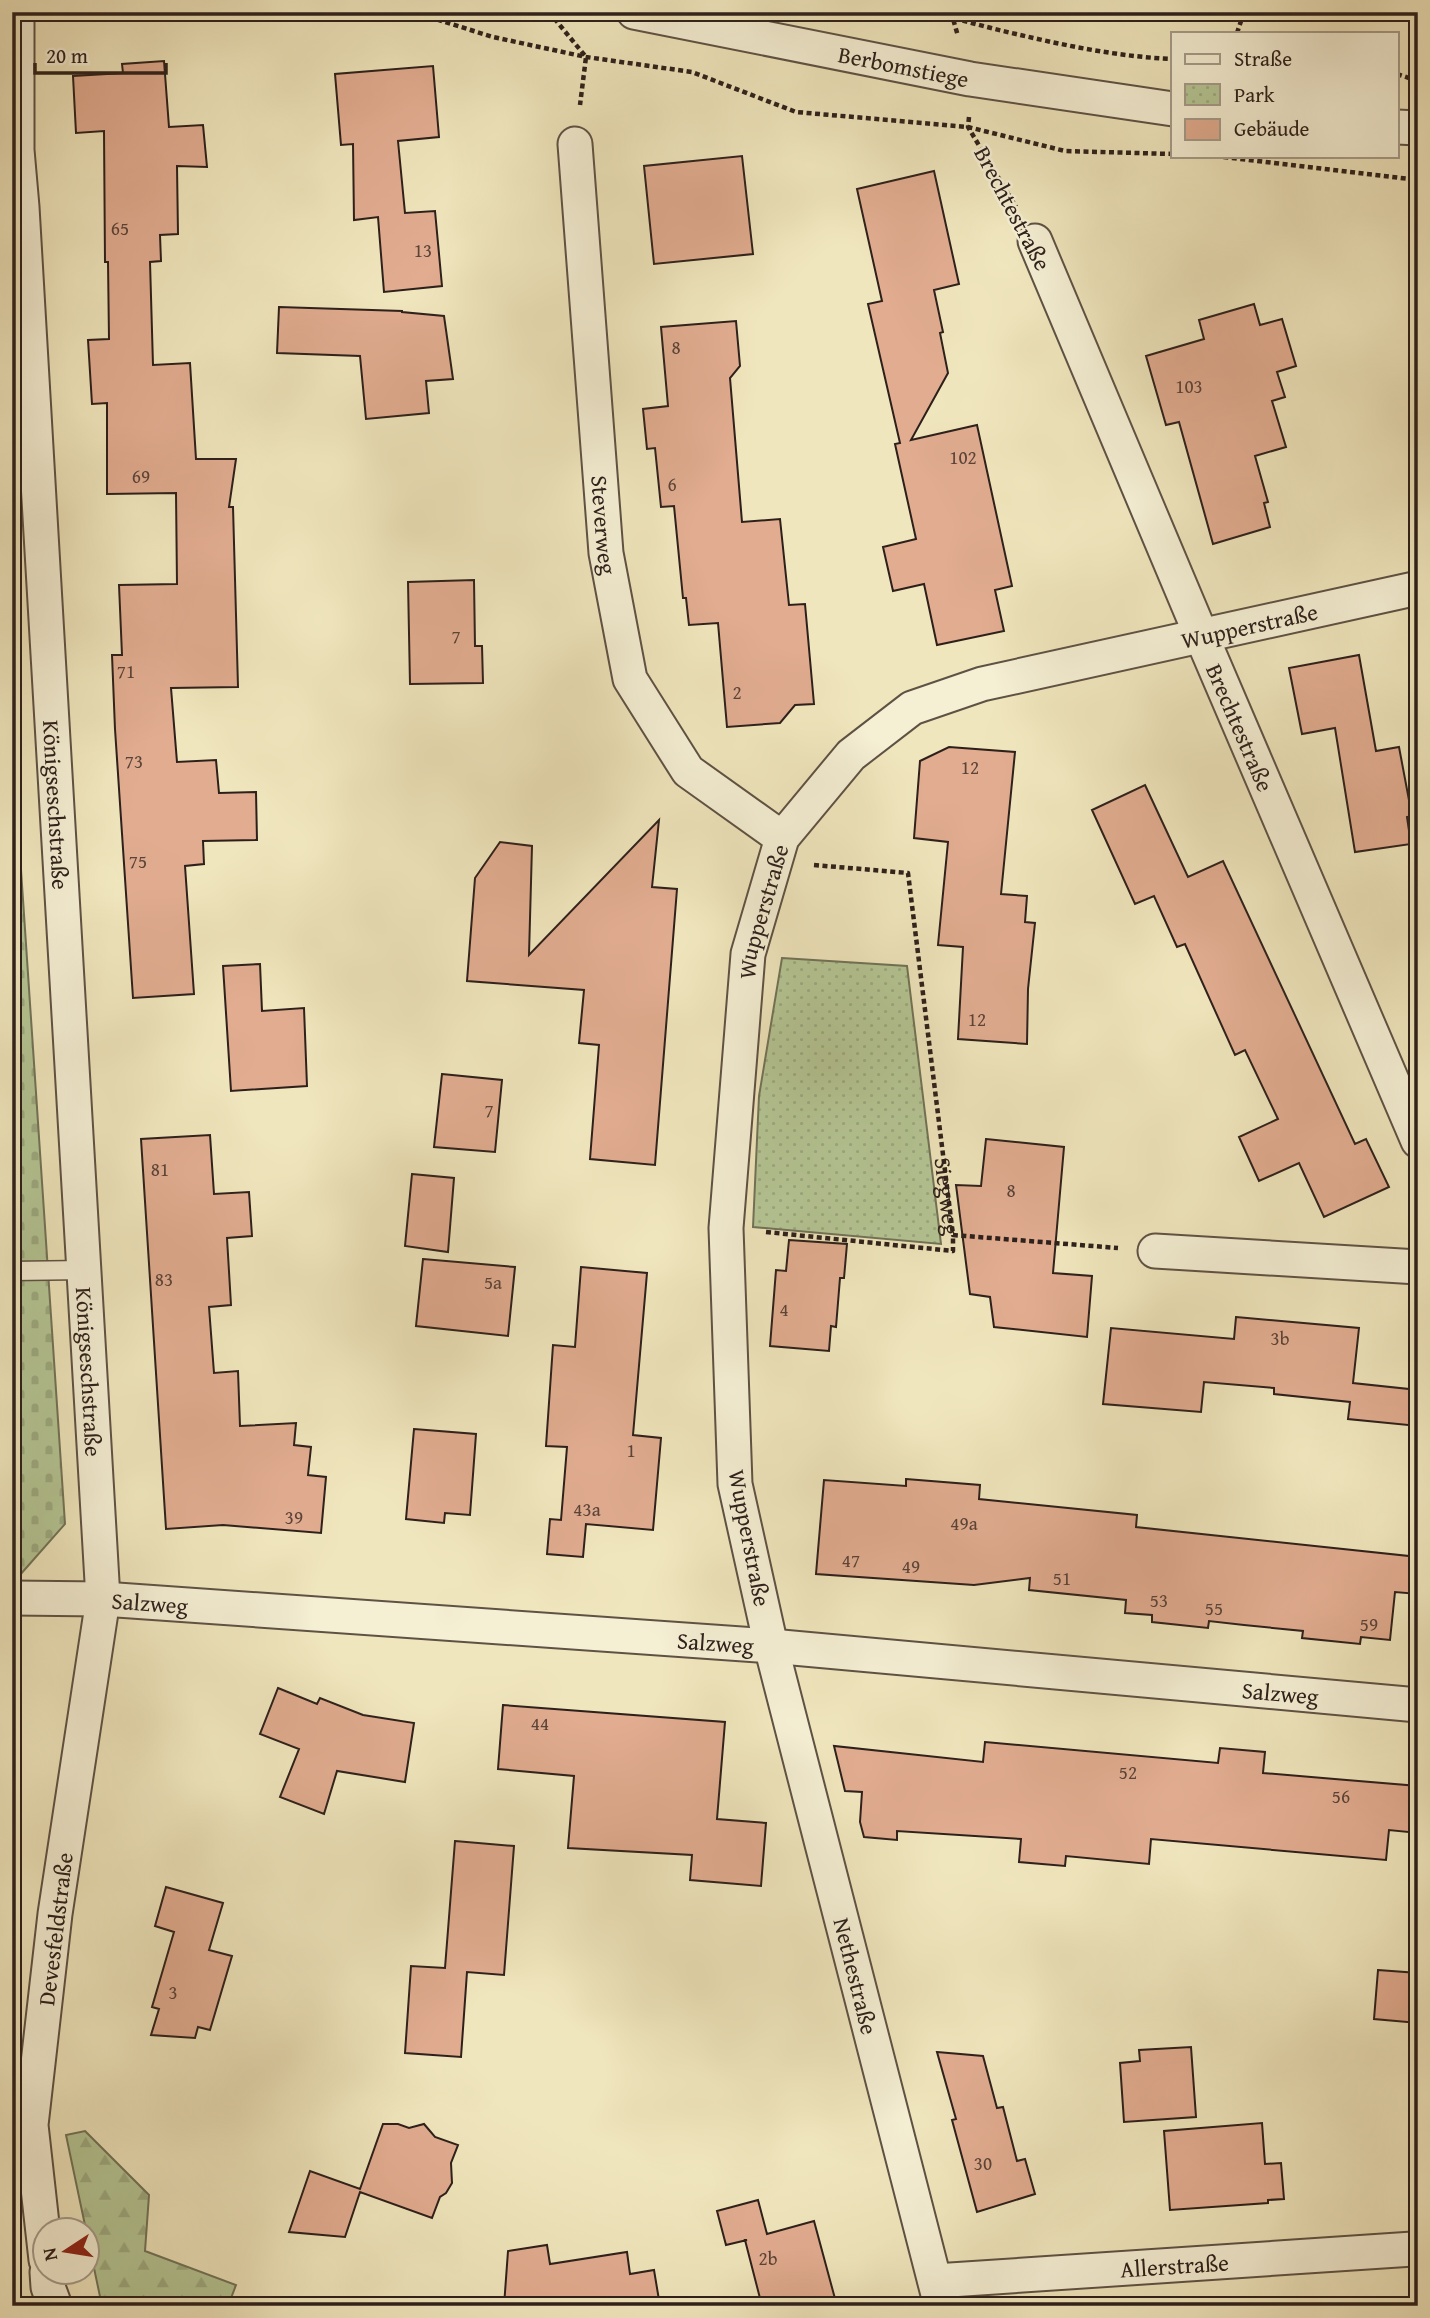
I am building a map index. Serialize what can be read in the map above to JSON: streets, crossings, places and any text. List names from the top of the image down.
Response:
{
  "streets": {
    "street": [
      "Berbomstiege",
      "Brechtestraße",
      "Steverweg",
      "Wupperstraße",
      "Königseschstraße",
      "Salzweg",
      "Devesfeldstraße",
      "Nethestraße",
      "Allerstraße"
    ],
    "path": ["Siegweg"]
  },
  "crossings": [
    ["Brechtestraße", "Wupperstraße"],
    ["Steverweg", "Wupperstraße"],
    ["Steverweg", "Siegweg"],
    ["Wupperstraße", "Siegweg"],
    ["Wupperstraße", "Salzweg"],
    ["Wupperstraße", "Nethestraße"],
    ["Königseschstraße", "Salzweg"],
    ["Königseschstraße", "Devesfeldstraße"],
    ["Salzweg", "Devesfeldstraße"],
    ["Salzweg", "Nethestraße"],
    ["Nethestraße", "Allerstraße"]
  ],
  "house_numbers": [
    "65",
    "13",
    "8",
    "103",
    "102",
    "69",
    "6",
    "7",
    "71",
    "2",
    "73",
    "12",
    "75",
    "12",
    "7",
    "81",
    "8",
    "83",
    "5a",
    "4",
    "3b",
    "1",
    "43a",
    "39",
    "49a",
    "47",
    "49",
    "51",
    "53",
    "55",
    "59",
    "44",
    "52",
    "56",
    "3",
    "30",
    "2b"
  ],
  "legend": ["Straße", "Park", "Gebäude"],
  "scale_bar": "20 m",
  "north": "left"
}
